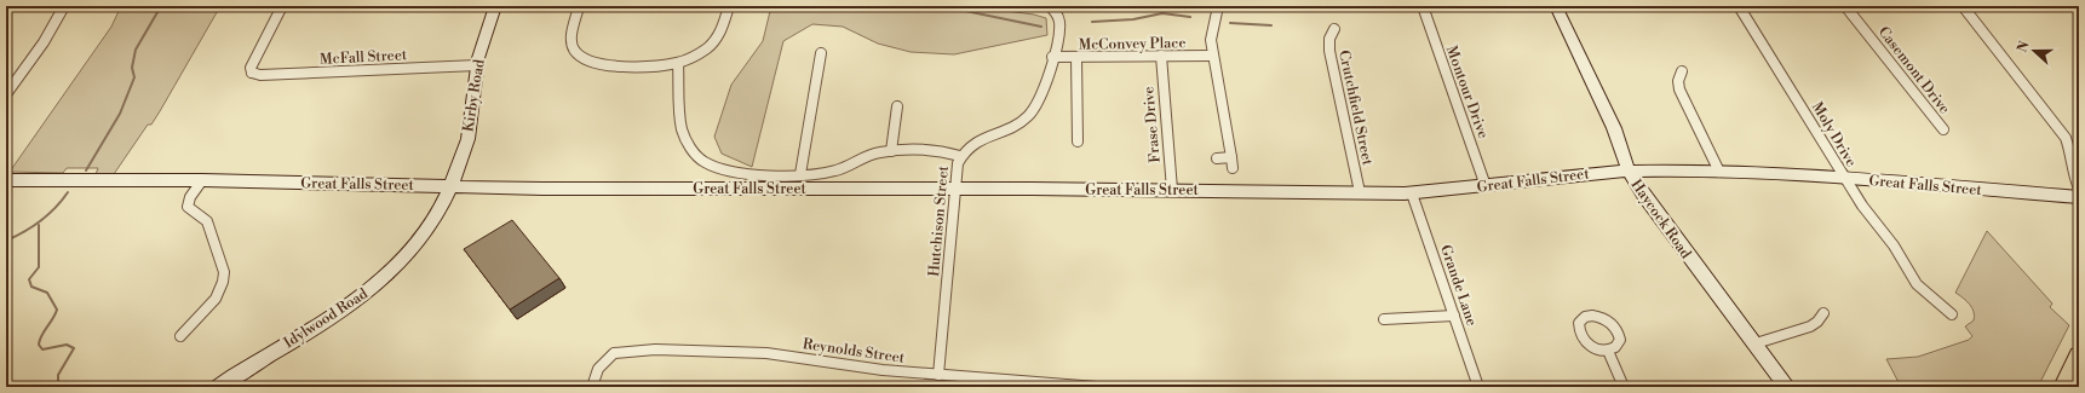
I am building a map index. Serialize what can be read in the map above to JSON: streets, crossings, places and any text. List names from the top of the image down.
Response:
{
  "streets": {
    "main road": [
      "Kirby Road",
      "Great Falls Street",
      "Haycock Road",
      "Idylwood Road"
    ],
    "street": [
      "McConvey Place",
      "McFall Street",
      "Casemont Drive",
      "Montour Drive",
      "Crutchfield Street",
      "Frase Drive",
      "Moly Drive",
      "Hutchison Street",
      "Grande Lane",
      "Reynolds Street"
    ]
  },
  "crossings": [
    ["McConvey Place", "Frase Drive"],
    ["McConvey Place", "Hutchison Street"],
    ["McFall Street", "Kirby Road"],
    ["Montour Drive", "Great Falls Street"],
    ["Kirby Road", "Great Falls Street"],
    ["Kirby Road", "Idylwood Road"],
    ["Crutchfield Street", "Great Falls Street"],
    ["Frase Drive", "Great Falls Street"],
    ["Moly Drive", "Great Falls Street"],
    ["Great Falls Street", "Haycock Road"],
    ["Great Falls Street", "Hutchison Street"],
    ["Great Falls Street", "Grande Lane"],
    ["Great Falls Street", "Idylwood Road"],
    ["Hutchison Street", "Reynolds Street"]
  ],
  "north": "left"
}
